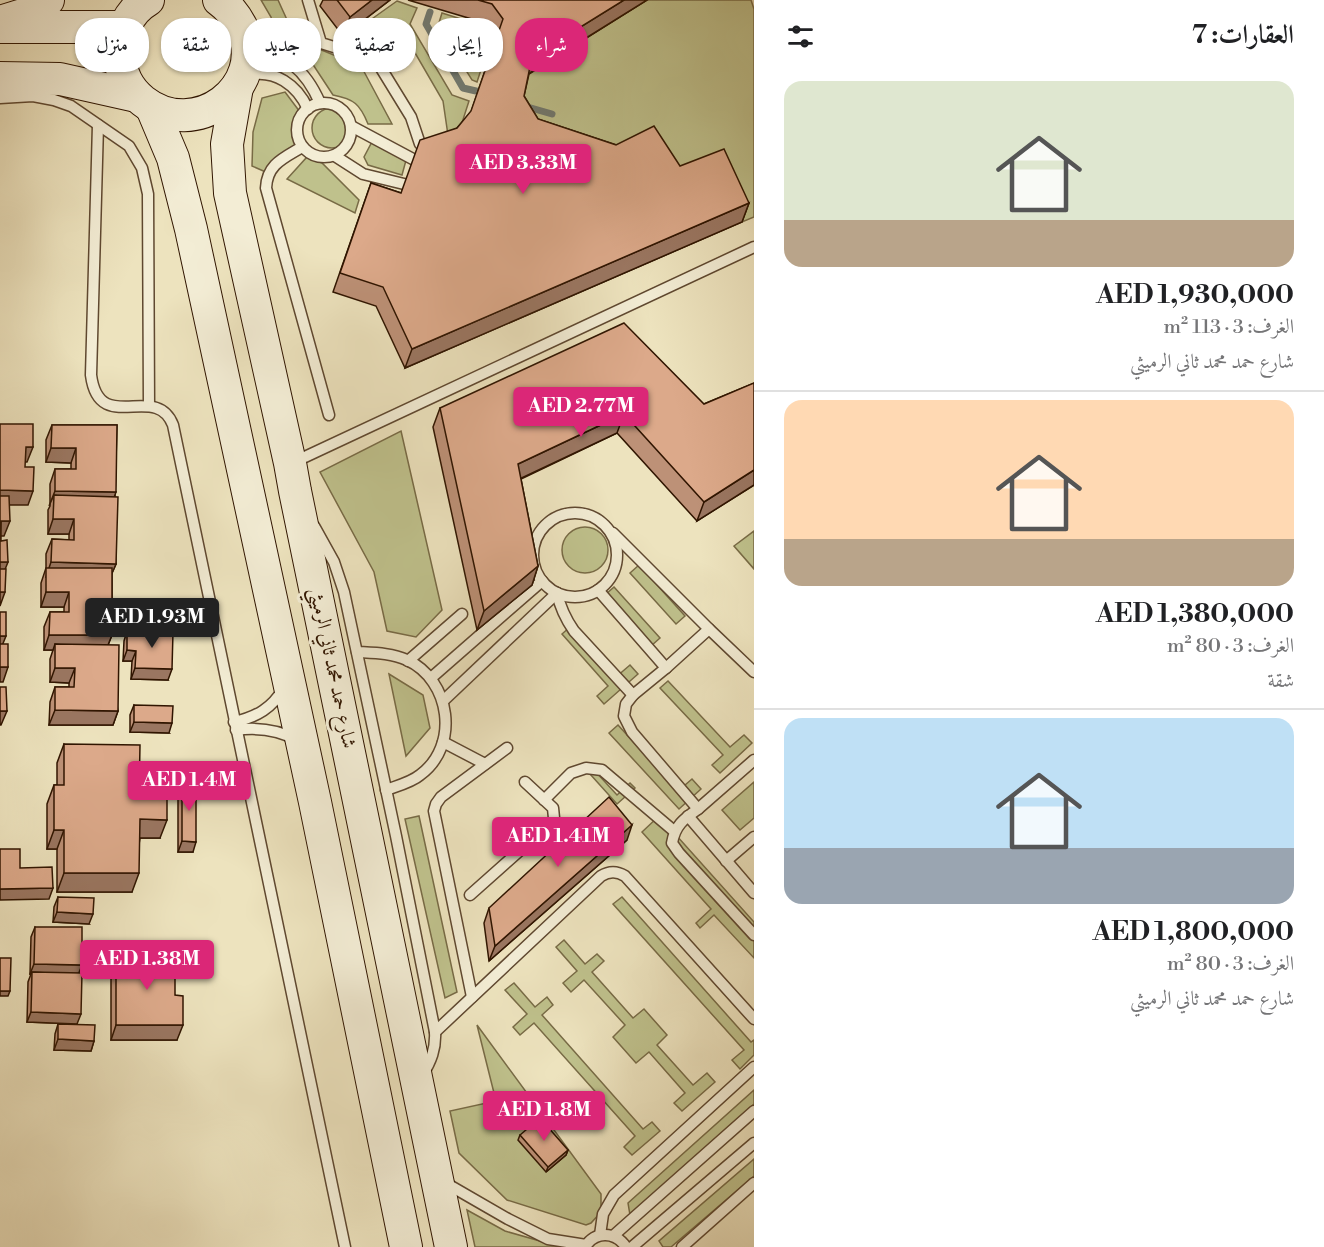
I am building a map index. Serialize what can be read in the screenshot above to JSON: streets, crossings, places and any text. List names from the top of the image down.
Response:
{
  "streets": {
    "main road": ["شارع حمد محمد ثاني الرميثي"]
  },
  "page": {
    "heading": "العقارات: 7",
    "chip": [
      "شراء",
      "إيجار",
      "تصفية",
      "جديد",
      "شقة",
      "منزل"
    ],
    "list": [
      {
        "name": "AED 1,930,000",
        "note": "الغرف: 3 · 113 m² · شارع حمد محمد ثاني الرميثي"
      },
      {
        "name": "AED 1,380,000",
        "note": "الغرف: 3 · 80 m² · شقة"
      },
      {
        "name": "AED 1,800,000",
        "note": "الغرف: 3 · 80 m² · شارع حمد محمد ثاني الرميثي"
      }
    ],
    "price": [
      "AED 3.33M",
      "AED 2.77M",
      "AED 1.93M",
      "AED 1.4M",
      "AED 1.41M",
      "AED 1.38M",
      "AED 1.8M"
    ]
  }
}
